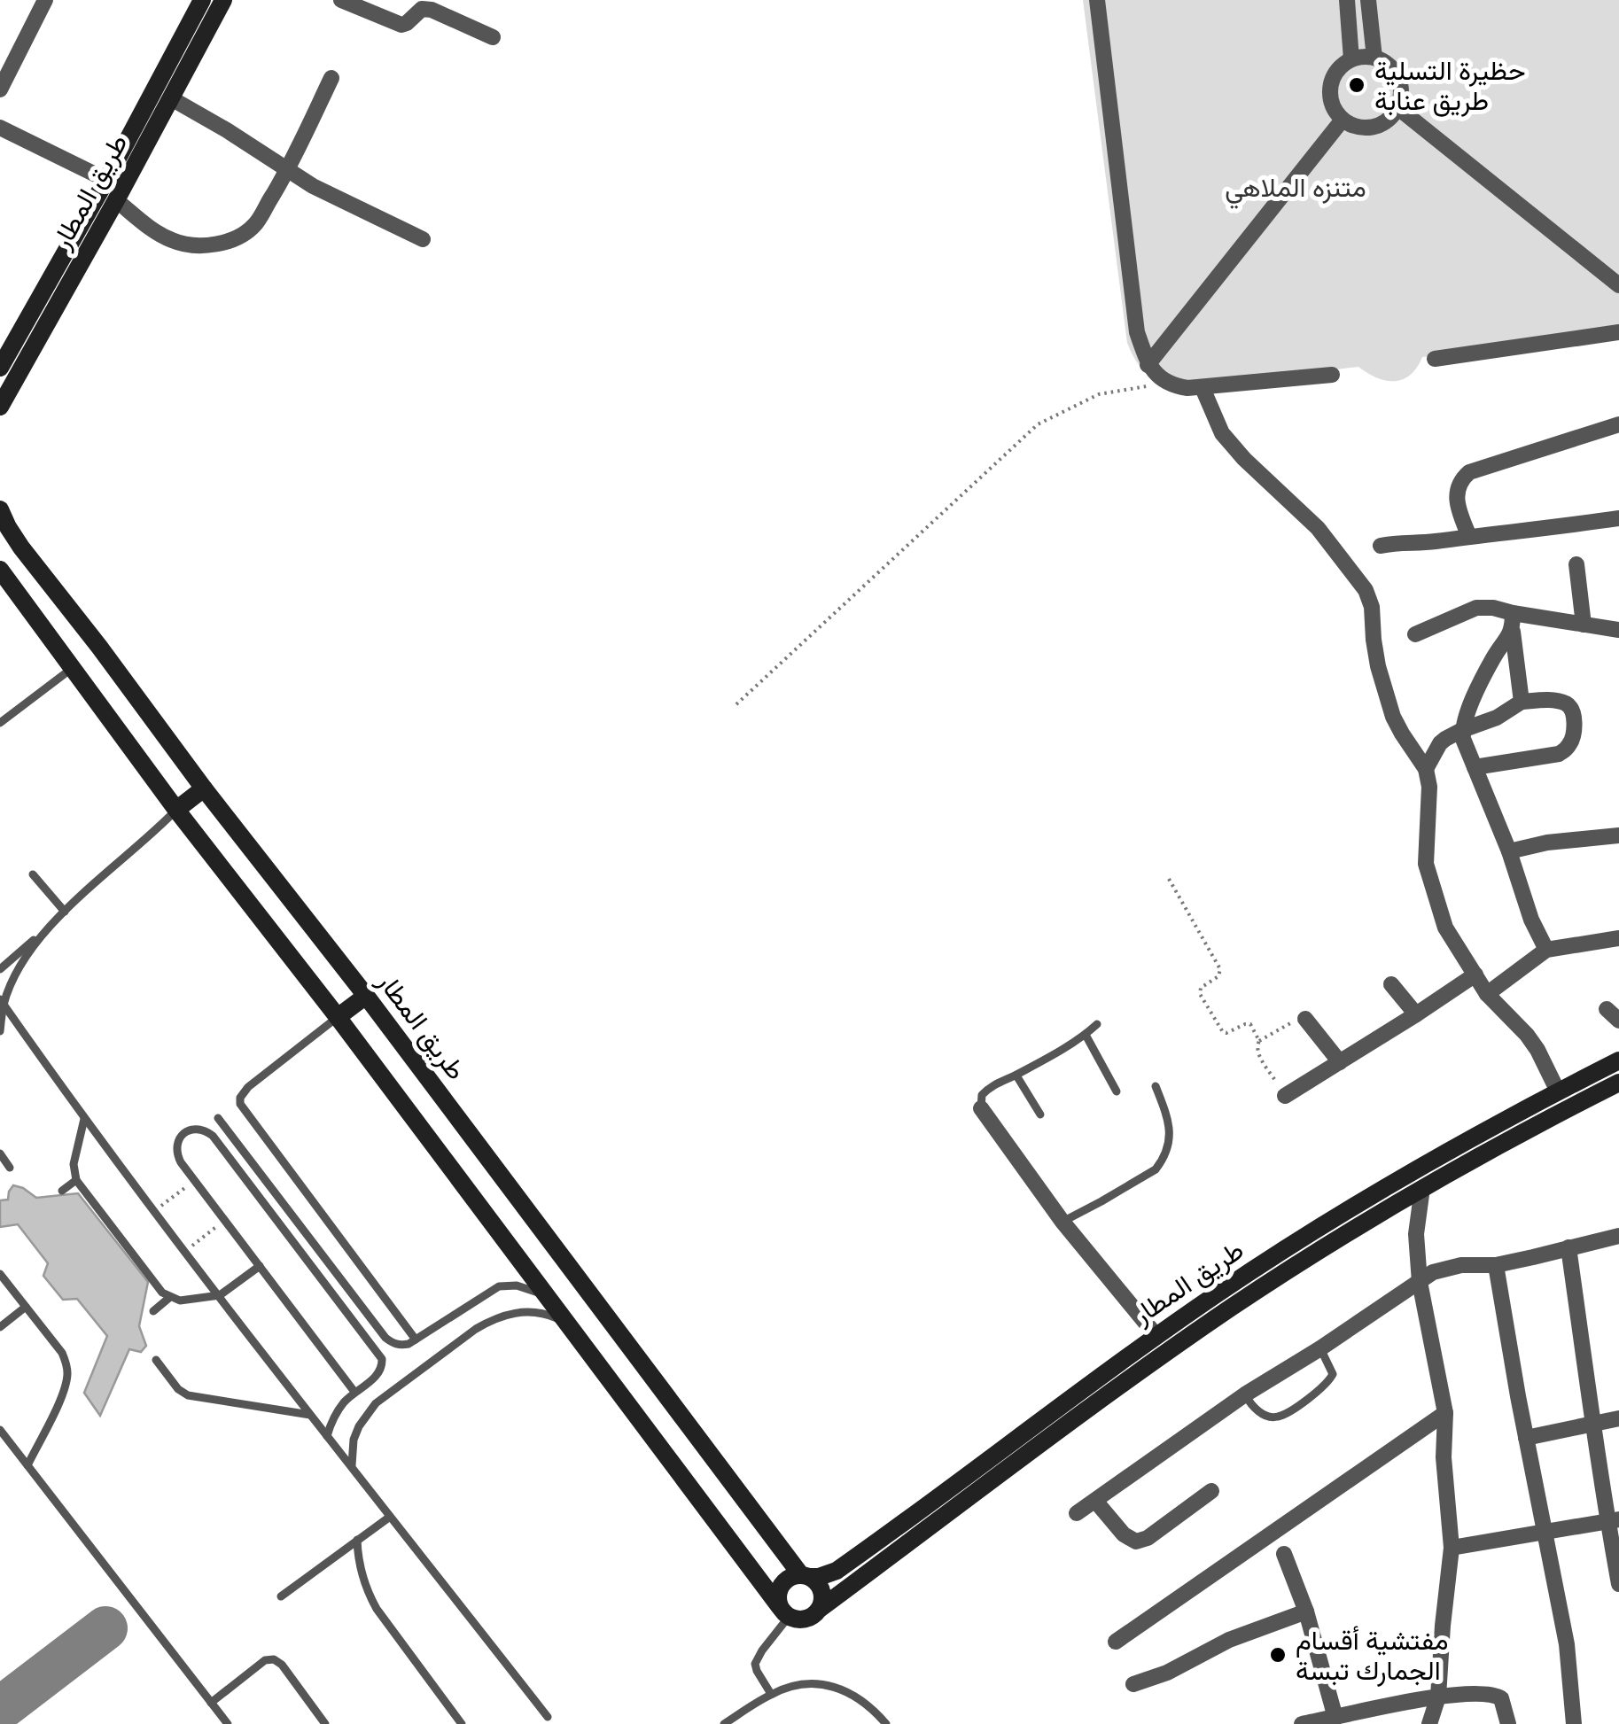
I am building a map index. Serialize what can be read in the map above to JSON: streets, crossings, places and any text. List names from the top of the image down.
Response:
{
  "streets": {
    "main road": ["طريق المطار"]
  },
  "parks": ["متنزه الملاهي"],
  "places": ["حظيرة التسلية طريق عنابة", "مفتشية أقسام الجمارك تبسة"]
}
